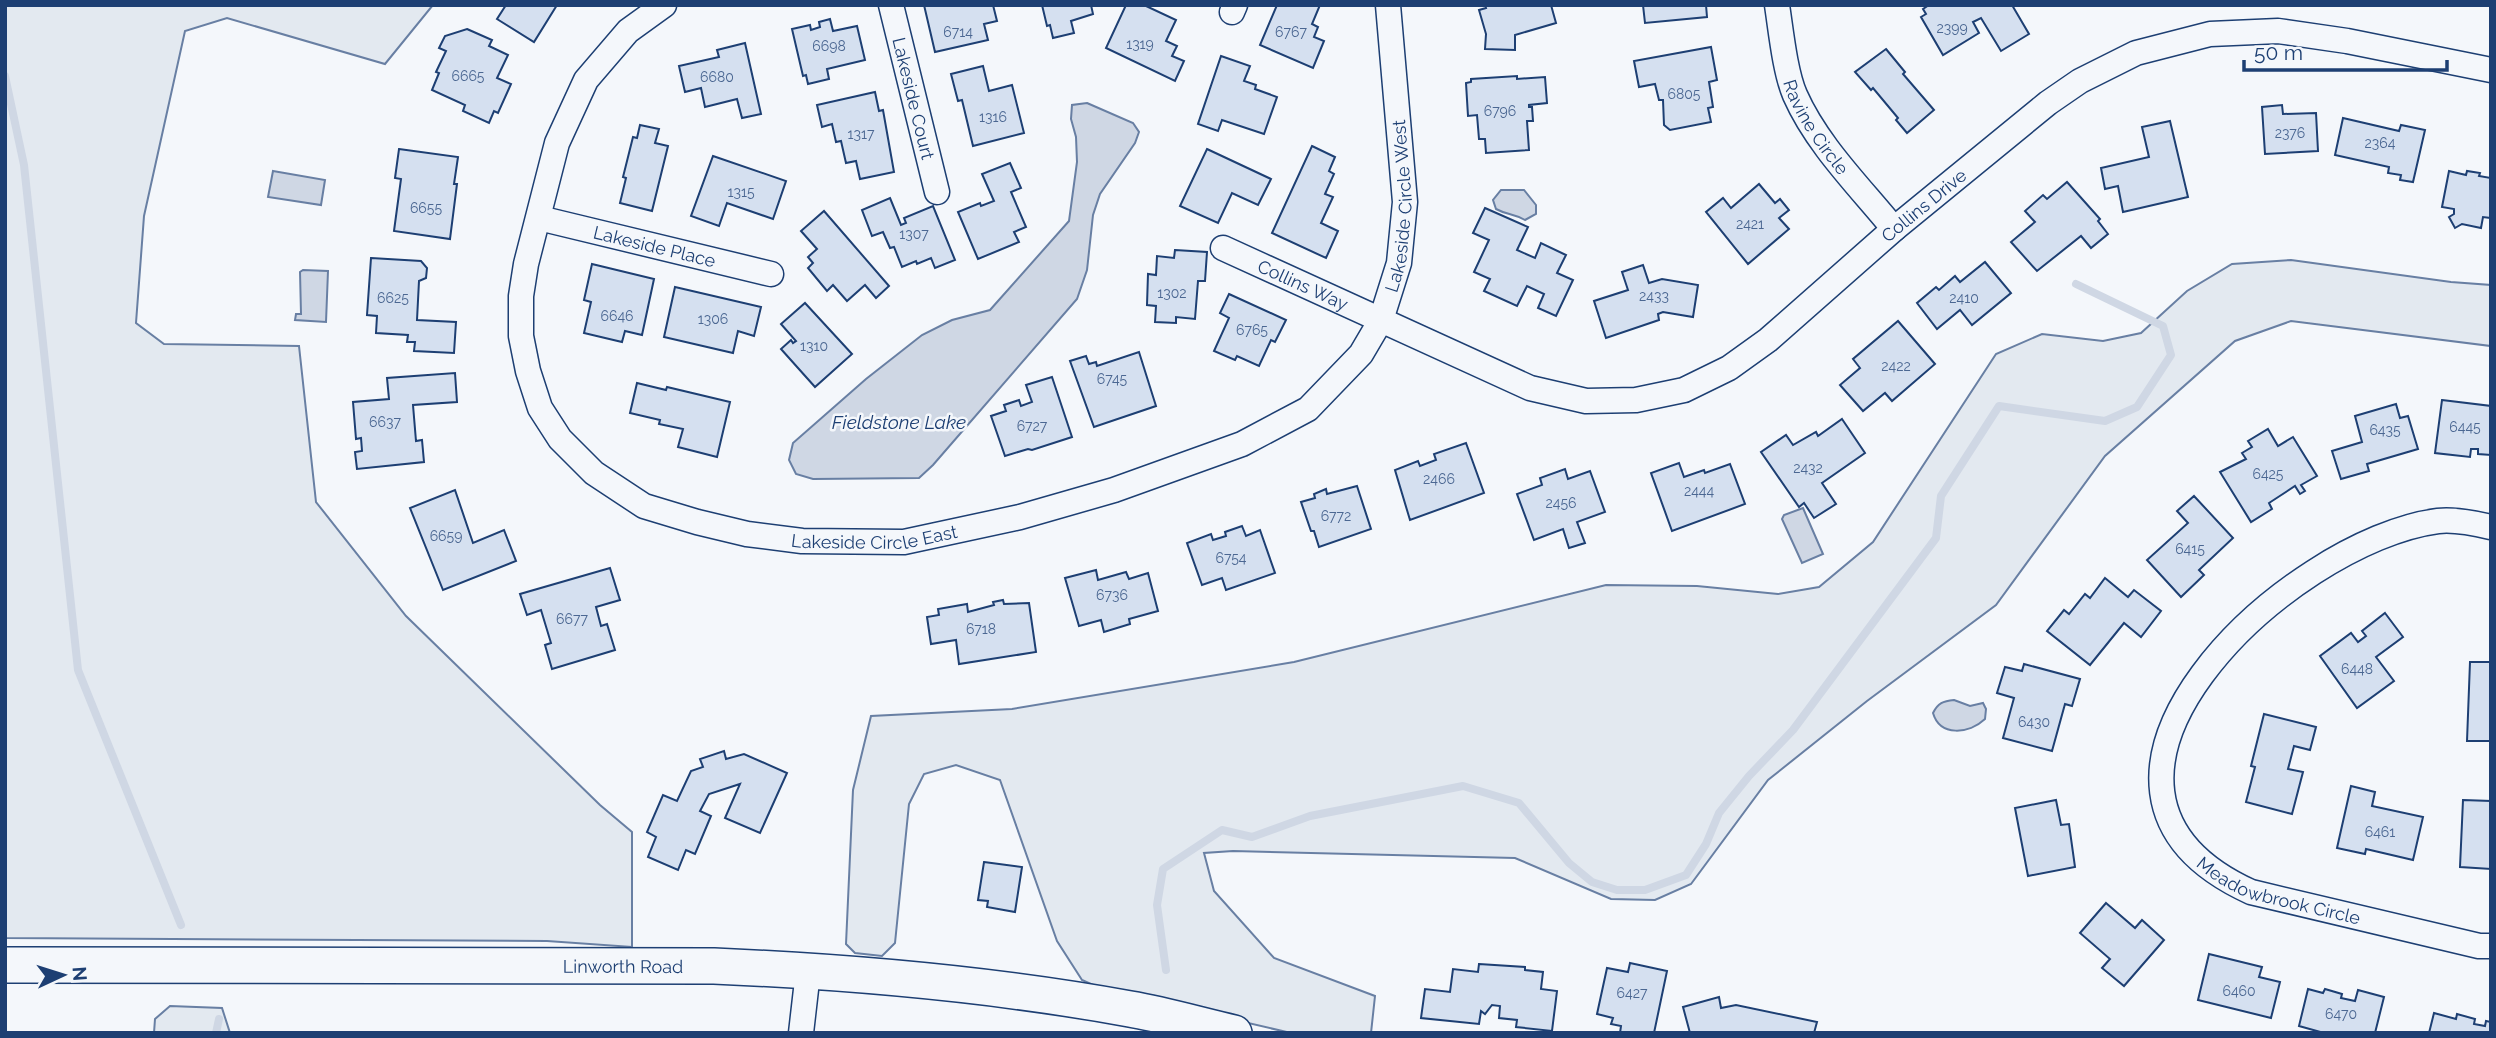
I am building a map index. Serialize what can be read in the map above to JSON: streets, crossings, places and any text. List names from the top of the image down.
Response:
{
  "streets": {
    "main road": ["Linworth Road"],
    "street": [
      "Lakeside Court",
      "Ravine Circle",
      "Lakeside Circle West",
      "Collins Drive",
      "Lakeside Place",
      "Collins Way",
      "Lakeside Circle East",
      "Meadowbrook Circle"
    ]
  },
  "crossings": [
    ["Ravine Circle", "Collins Drive"],
    ["Lakeside Circle West", "Collins Drive"],
    ["Lakeside Circle West", "Collins Way"],
    ["Lakeside Circle West", "Lakeside Circle East"],
    ["Collins Drive", "Collins Way"],
    ["Collins Drive", "Lakeside Circle East"],
    ["Lakeside Place", "Lakeside Circle East"],
    ["Collins Way", "Lakeside Circle East"]
  ],
  "water": ["Fieldstone Lake"],
  "house_numbers": [
    "2399",
    "6714",
    "6767",
    "1319",
    "6698",
    "6665",
    "6680",
    "6805",
    "6796",
    "1316",
    "2376",
    "1317",
    "2364",
    "1315",
    "6655",
    "2421",
    "1307",
    "1302",
    "2433",
    "6625",
    "2410",
    "6646",
    "1306",
    "6765",
    "1310",
    "2422",
    "6745",
    "6637",
    "6727",
    "6445",
    "6435",
    "2432",
    "6425",
    "2466",
    "2444",
    "2456",
    "6772",
    "6659",
    "6415",
    "6754",
    "6736",
    "6677",
    "6718",
    "6448",
    "6430",
    "6461",
    "6460",
    "6427",
    "6470"
  ],
  "scale_bar": "50 m",
  "north": "right"
}
